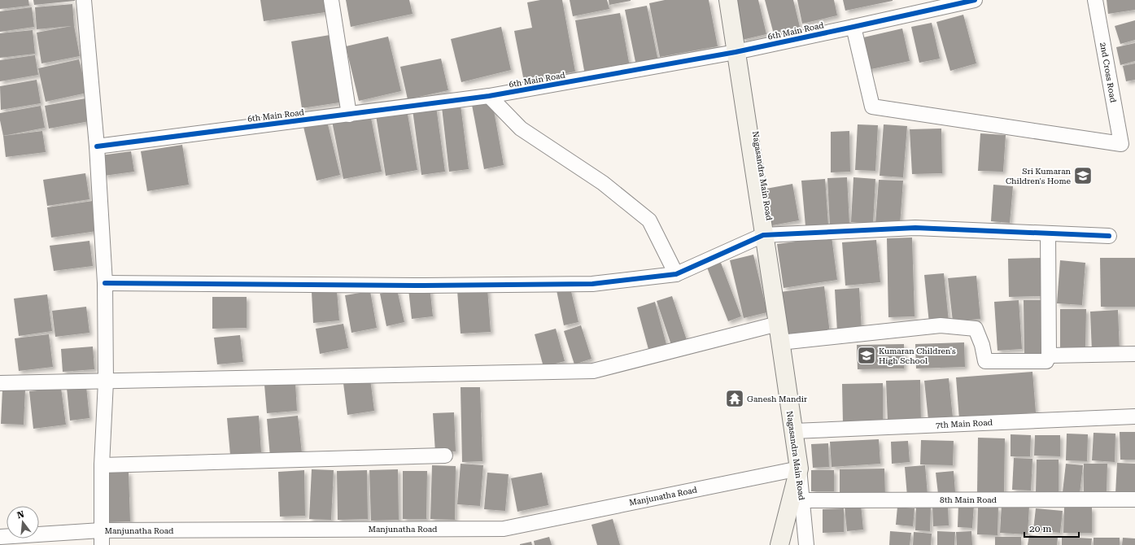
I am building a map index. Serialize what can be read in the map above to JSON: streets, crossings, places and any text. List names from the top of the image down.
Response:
{
  "streets": {
    "street": [
      "6th Main Road",
      "2nd Cross Road",
      "Nagasandra Main Road",
      "7th Main Road",
      "Manjunatha Road",
      "8th Main Road"
    ]
  },
  "crossings": [
    ["6th Main Road", "2nd Cross Road"],
    ["6th Main Road", "Nagasandra Main Road"],
    ["Nagasandra Main Road", "7th Main Road"],
    ["Nagasandra Main Road", "Manjunatha Road"],
    ["Nagasandra Main Road", "8th Main Road"]
  ],
  "places": {
    "school or university": ["Sri Kumaran Children's Home", "Kumaran Children's High School"],
    "temple": ["Ganesh Mandir"]
  },
  "scale_bar": "20 m",
  "north": "top"
}
